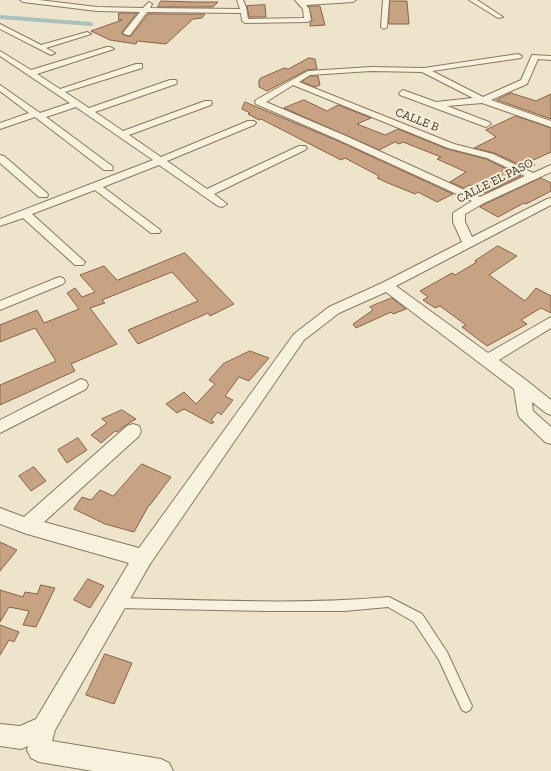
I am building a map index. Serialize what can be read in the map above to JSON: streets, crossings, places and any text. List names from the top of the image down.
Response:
{
  "streets": {
    "street": ["CALLE B", "CALLE EL PASO"]
  },
  "crossings": [
    ["CALLE B", "CALLE EL PASO"]
  ]
}
